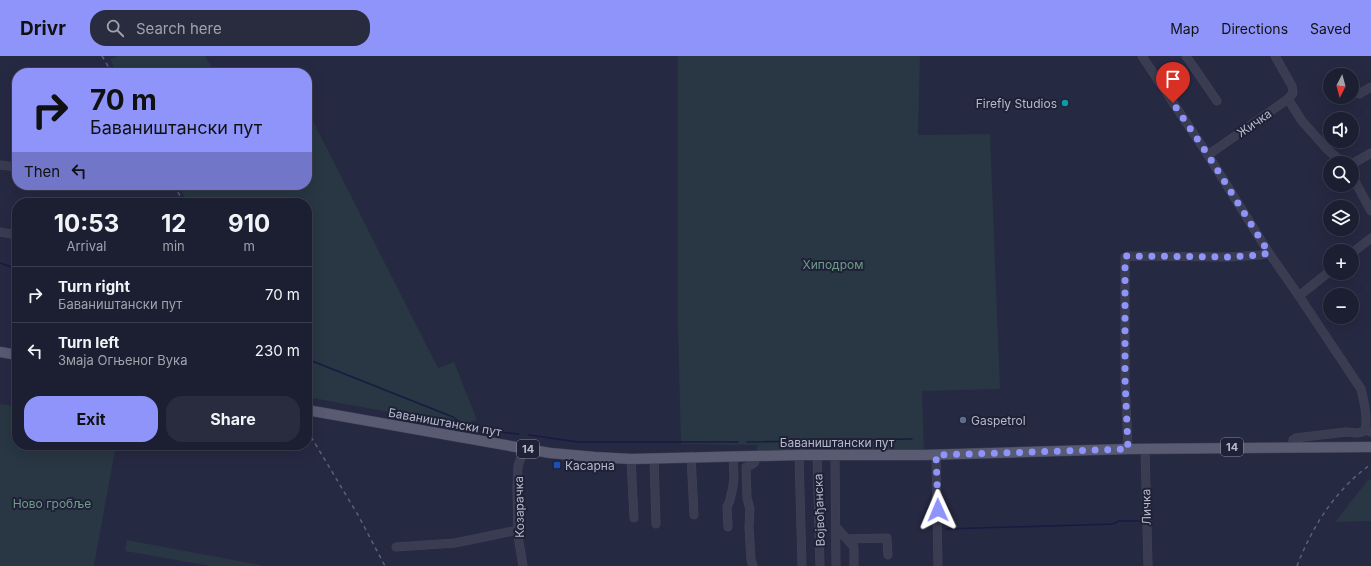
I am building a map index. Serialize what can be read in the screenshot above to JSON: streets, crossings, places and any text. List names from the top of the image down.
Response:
{
  "streets": {
    "main road": ["Баваништански пут", "14"],
    "street": [
      "Жичка",
      "Козарачка",
      "Личка",
      "Војвођанска"
    ]
  },
  "crossings": [
    ["Баваништански пут", "Козарачка"],
    ["Баваништански пут", "Личка"],
    ["Баваништански пут", "Војвођанска"]
  ],
  "parks": ["Хиподром", "Ново гробље"],
  "places": {
    "other": ["Firefly Studios", "Gaspetrol"],
    "transit": ["Касарна"]
  },
  "north": "bottom",
  "page": {
    "header": "Drivr",
    "search": "Search here",
    "nav": ["Map", "Directions", "Saved"],
    "map_buttons": ["+", "−"],
    "turn": ["70 m", "Баваништански пут"],
    "then": "Then",
    "eta": [
      "10:53",
      "Arrival",
      "12",
      "min",
      "910",
      "m"
    ],
    "list": [
      {
        "name": "Turn right",
        "note": "Баваништански пут",
        "value": "70 m"
      },
      {
        "name": "Turn left",
        "note": "Змаја Огњеног Вука",
        "value": "230 m"
      }
    ],
    "buttons": ["Exit", "Share"]
  }
}
